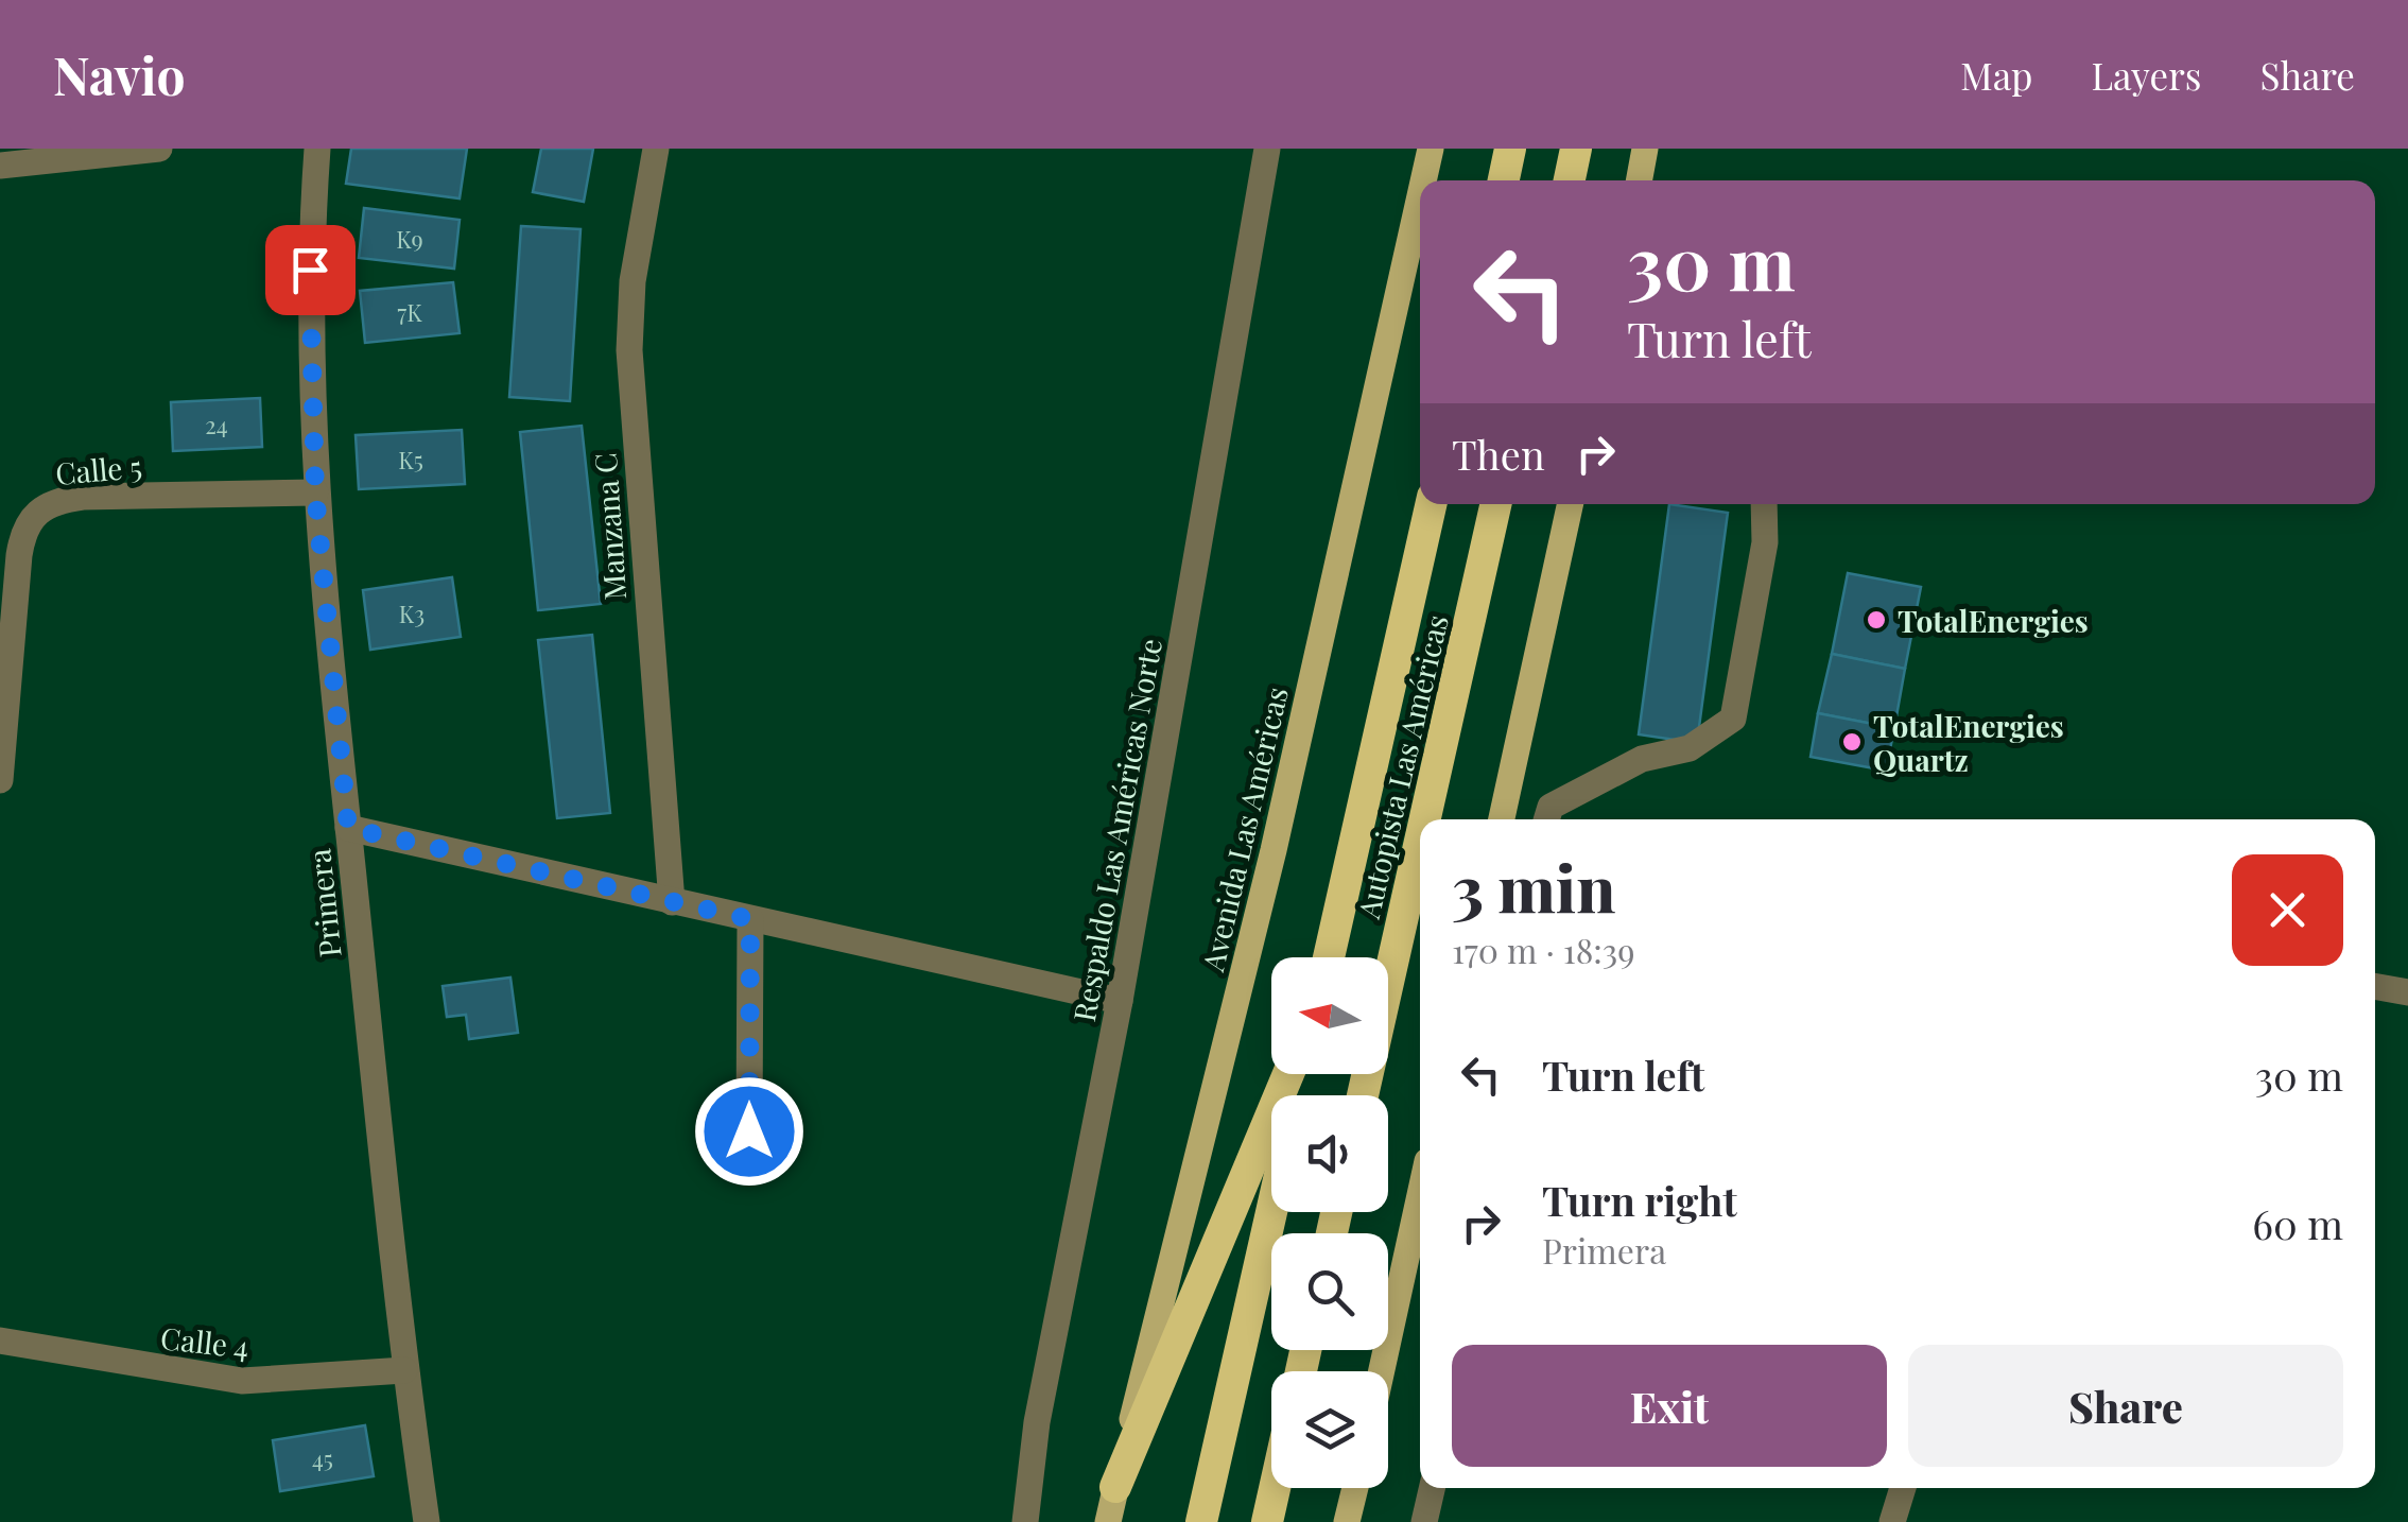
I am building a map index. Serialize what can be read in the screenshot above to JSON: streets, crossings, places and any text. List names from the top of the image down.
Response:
{
  "streets": {
    "highway": ["Autopista Las Américas"],
    "main road": ["Avenida Las Américas"],
    "street": [
      "Calle 5",
      "Manzana C",
      "Respaldo Las Américas Norte",
      "Primera",
      "Calle 4"
    ]
  },
  "crossings": [
    ["Calle 5", "Primera"],
    ["Primera", "Calle 4"]
  ],
  "places": ["TotalEnergies", "TotalEnergies Quartz"],
  "house_numbers": [
    "K9",
    "7K",
    "24",
    "K5",
    "K3",
    "45"
  ],
  "north": "left",
  "page": {
    "header": "Navio",
    "nav": ["Map", "Layers", "Share"],
    "turn": ["30 m", "Turn left"],
    "then": "Then",
    "heading": ["3 min", "170 m · 18:39"],
    "list": [
      {
        "name": "Turn left",
        "value": "30 m"
      },
      {
        "name": "Turn right",
        "note": "Primera",
        "value": "60 m"
      }
    ],
    "buttons": ["Exit", "Share"]
  }
}
